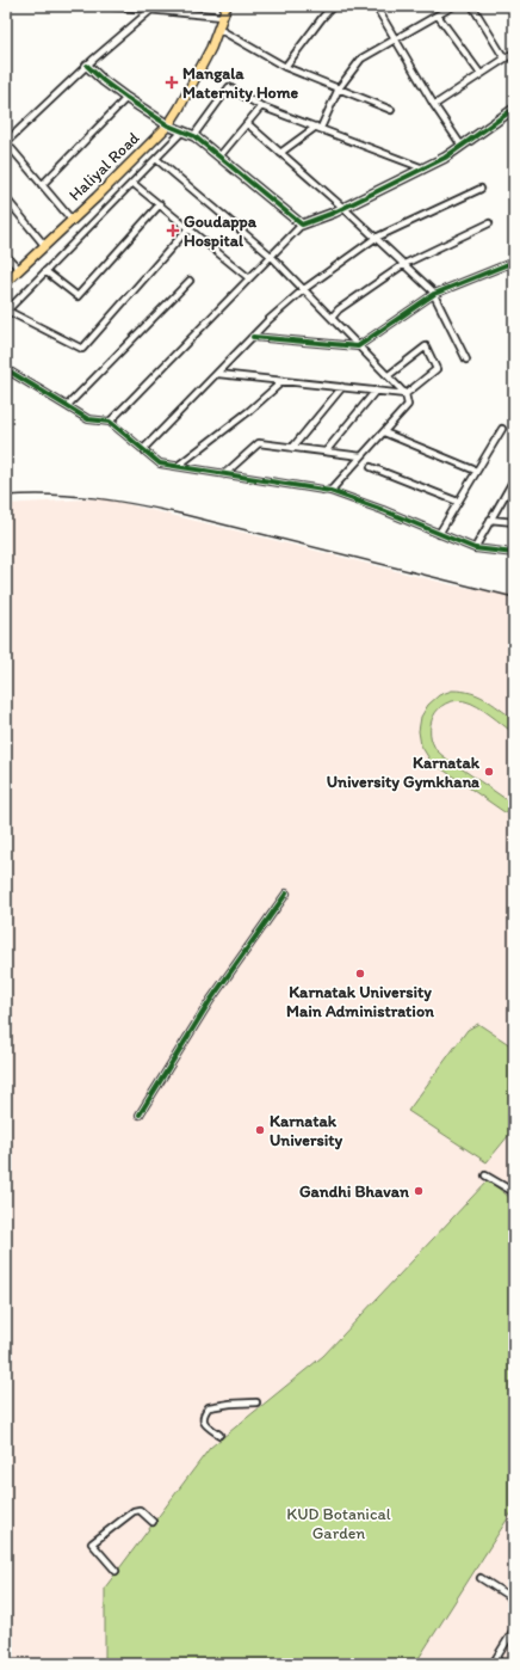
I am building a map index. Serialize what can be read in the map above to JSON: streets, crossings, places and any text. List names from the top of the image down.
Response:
{
  "streets": {
    "main road": ["Haliyal Road"]
  },
  "parks": ["KUD Botanical Garden"],
  "places": {
    "health": ["Mangala Maternity Home", "Goudappa Hospital"],
    "other": [
      "Karnatak University Gymkhana",
      "Karnatak University Main Administration",
      "Karnatak University",
      "Gandhi Bhavan"
    ]
  }
}
